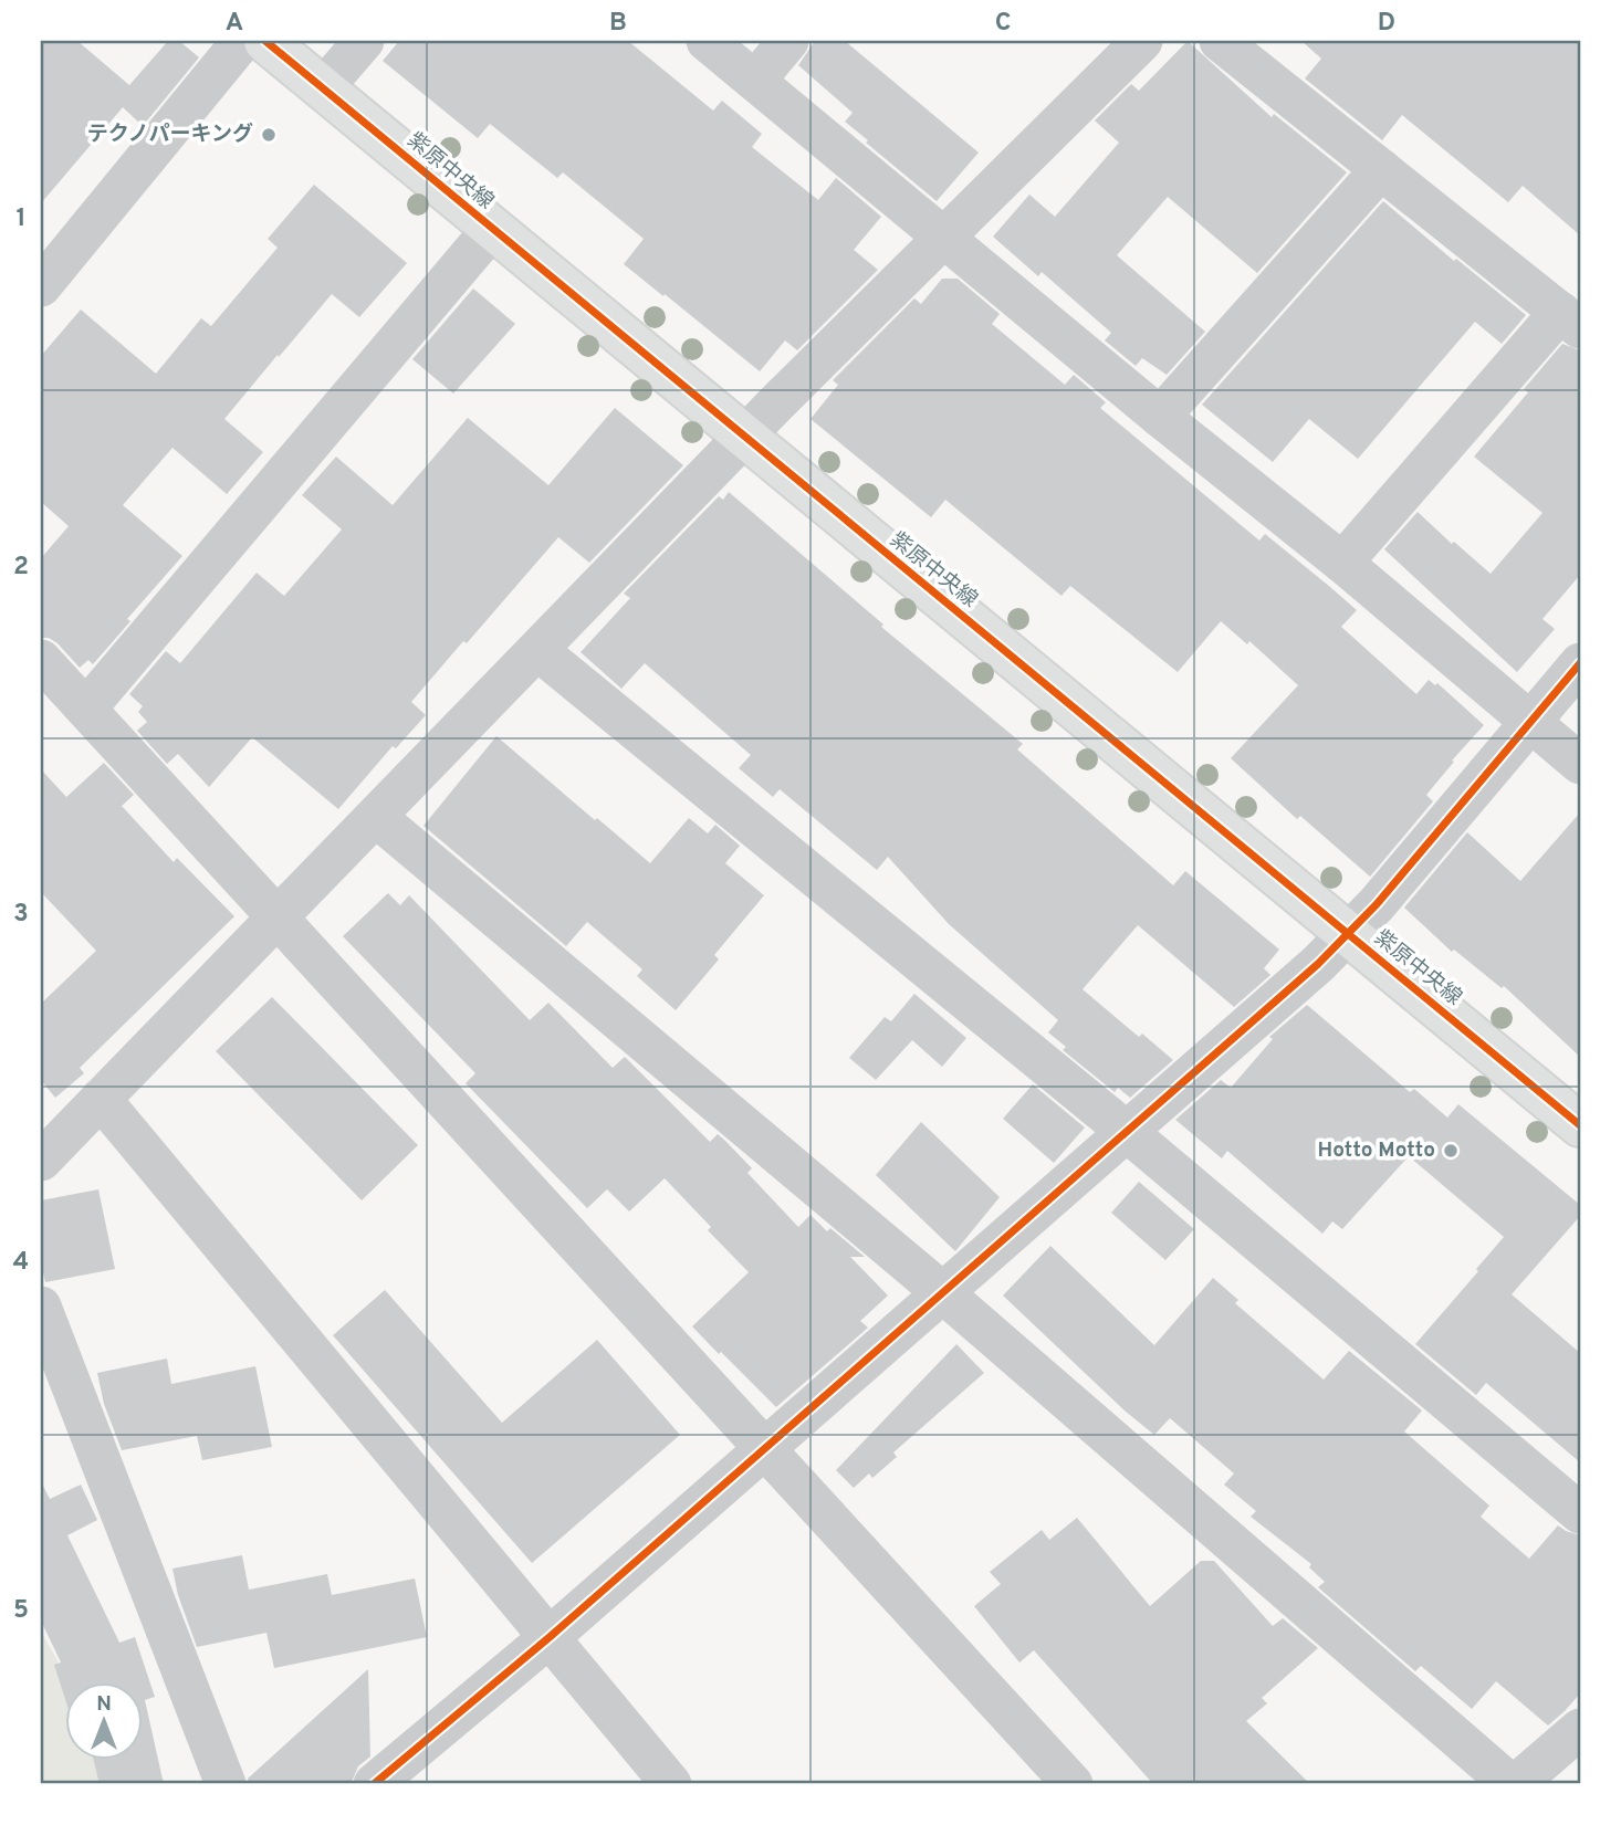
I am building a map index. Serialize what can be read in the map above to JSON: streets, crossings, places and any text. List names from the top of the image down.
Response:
{
  "streets": {
    "street": ["紫原中央線"]
  },
  "places": ["テクノパーキング", "Hotto Motto"],
  "north": "top",
  "grid": {
    "columns": [
      "A",
      "B",
      "C",
      "D"
    ],
    "rows": [
      "1",
      "2",
      "3",
      "4",
      "5"
    ]
  }
}
